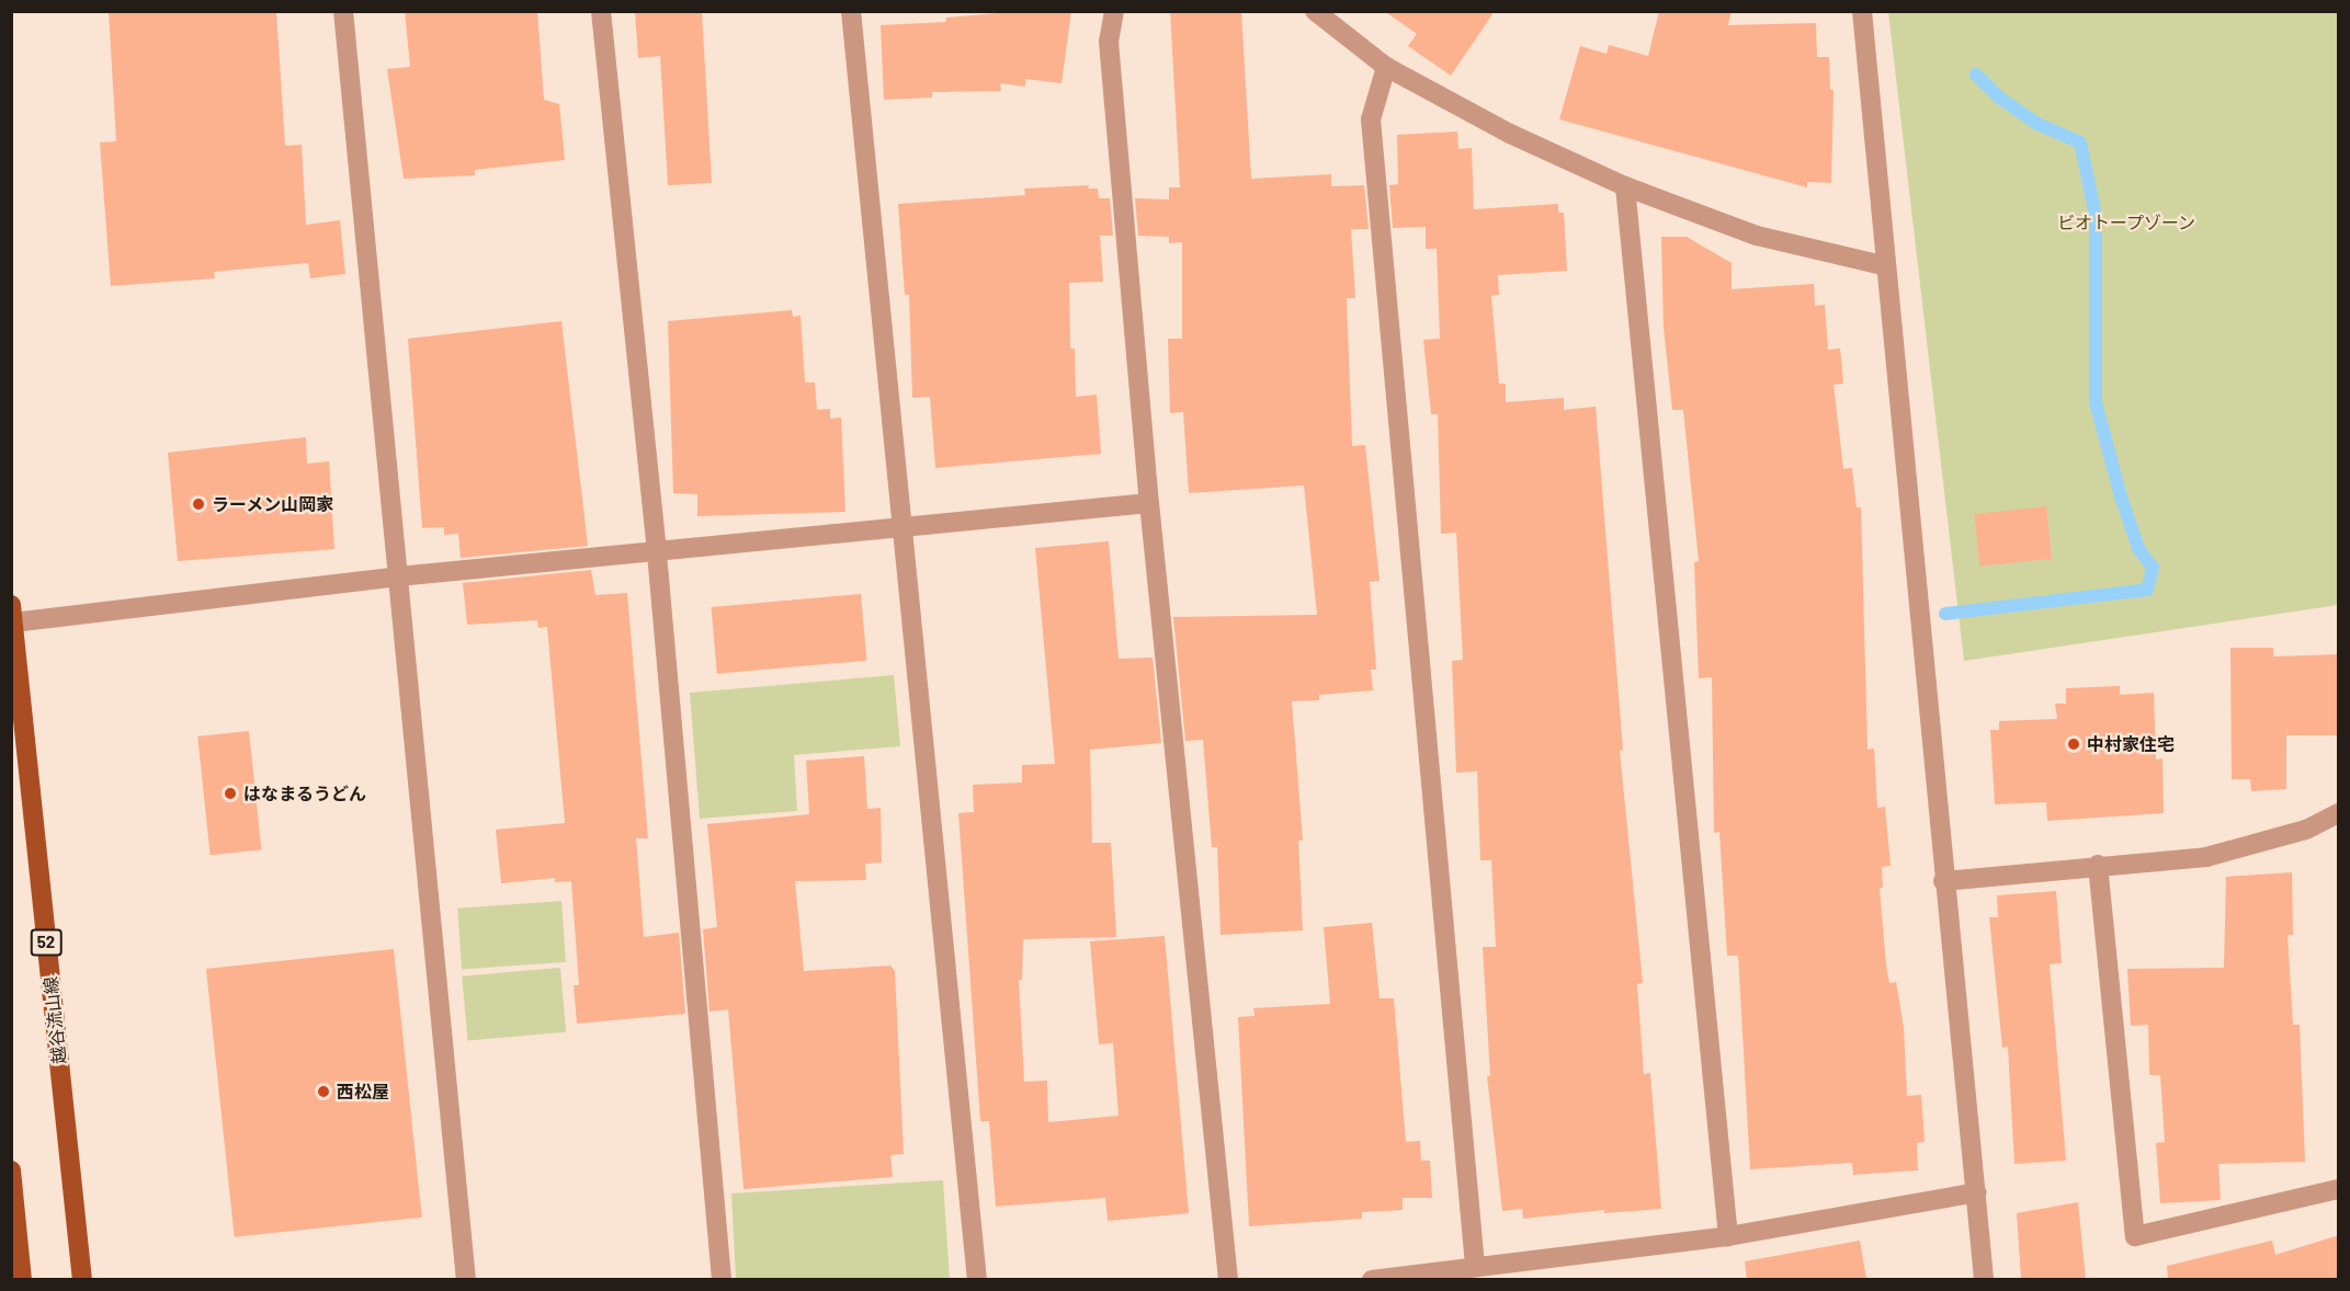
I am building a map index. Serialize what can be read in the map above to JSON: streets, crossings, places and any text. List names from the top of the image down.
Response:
{
  "streets": {
    "main road": ["52", "越谷流山線"]
  },
  "parks": ["ビオトープゾーン"],
  "places": [
    "ラーメン山岡家",
    "中村家住宅",
    "はなまるうどん",
    "西松屋"
  ]
}
